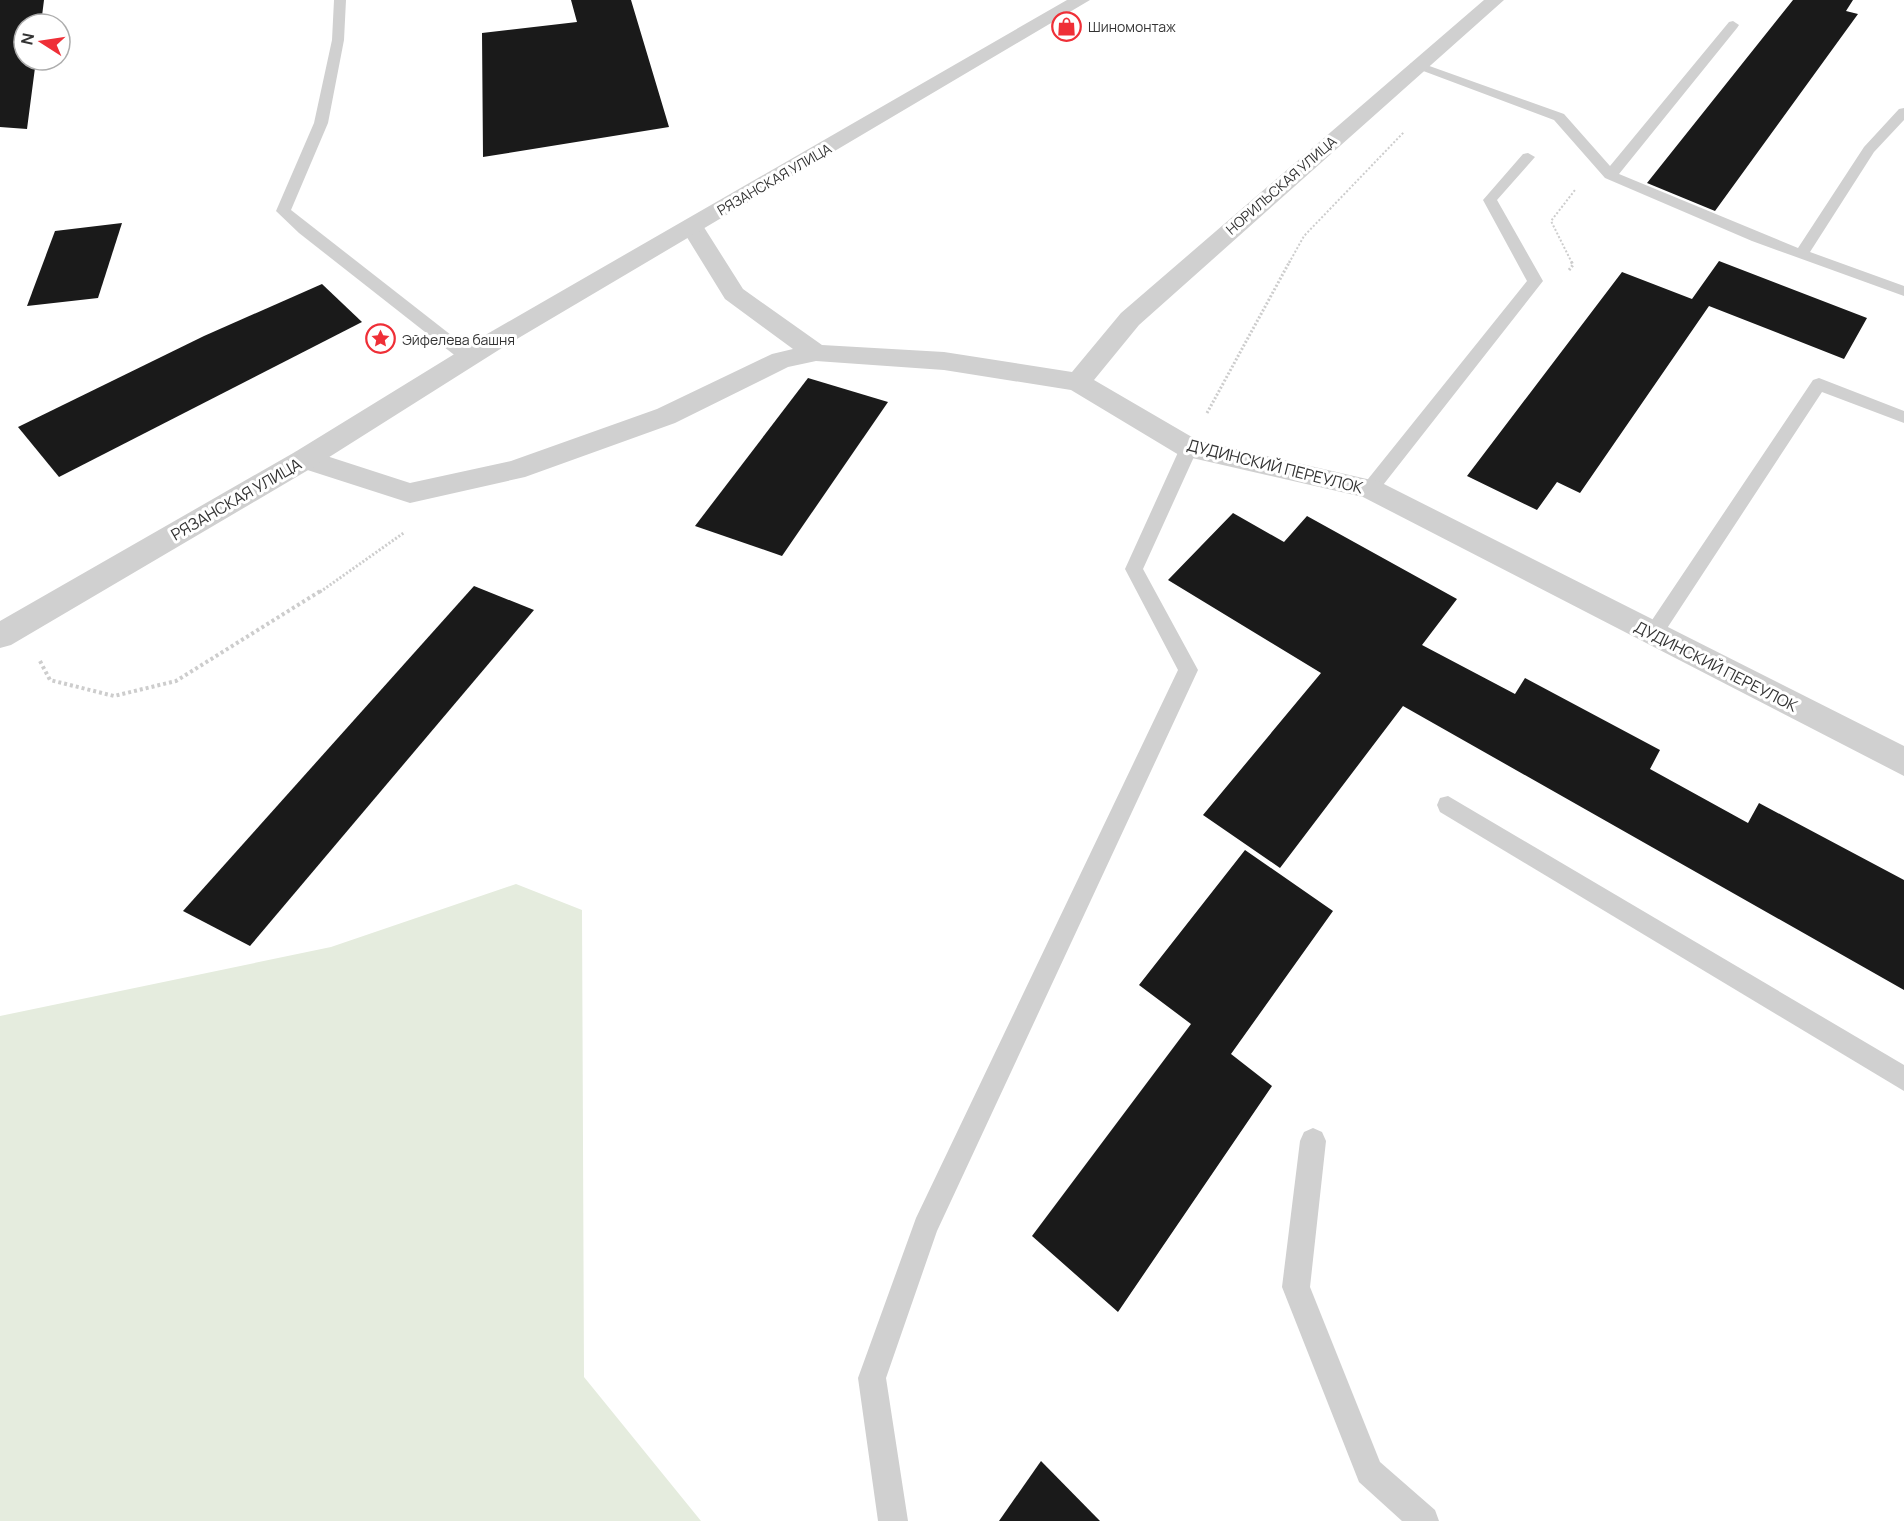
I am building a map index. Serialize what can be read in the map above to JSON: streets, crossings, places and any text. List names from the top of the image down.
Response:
{
  "streets": {
    "street": ["РЯЗАНСКАЯ УЛИЦА", "НОРИЛЬСКАЯ УЛИЦА", "ДУДИНСКИЙ ПЕРЕУЛОК"]
  },
  "crossings": [
    ["РЯЗАНСКАЯ УЛИЦА", "ДУДИНСКИЙ ПЕРЕУЛОК"],
    ["НОРИЛЬСКАЯ УЛИЦА", "ДУДИНСКИЙ ПЕРЕУЛОК"]
  ],
  "places": {
    "shop": ["Шиномонтаж"],
    "place": ["Эйфелева башня"]
  },
  "north": "left"
}
